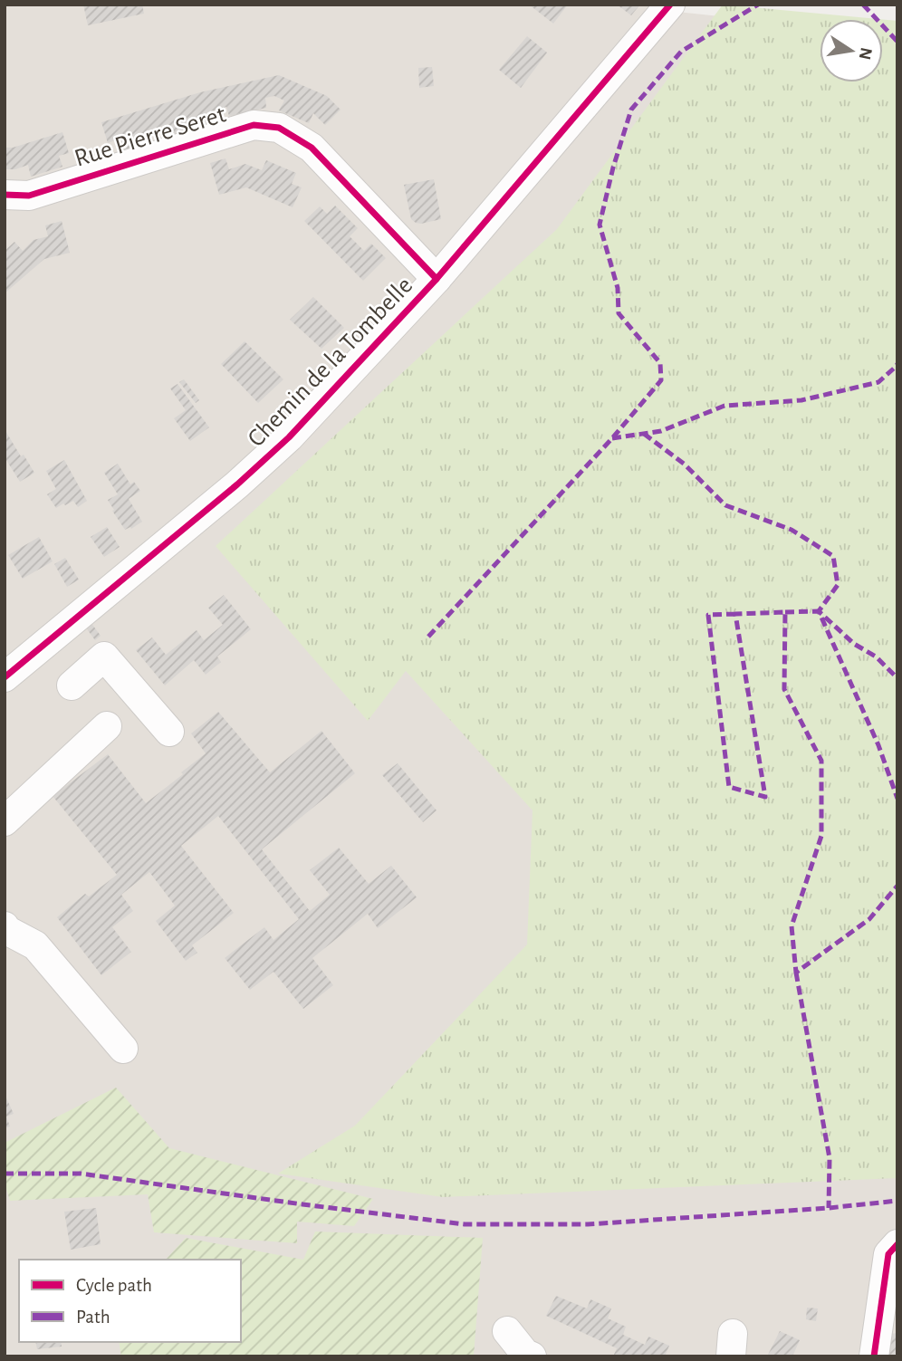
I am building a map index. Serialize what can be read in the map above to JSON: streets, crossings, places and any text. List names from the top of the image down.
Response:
{
  "streets": {
    "street": ["Rue Pierre Seret", "Chemin de la Tombelle"]
  },
  "crossings": [
    ["Rue Pierre Seret", "Chemin de la Tombelle"]
  ],
  "legend": ["Cycle path", "Path"],
  "north": "right"
}
